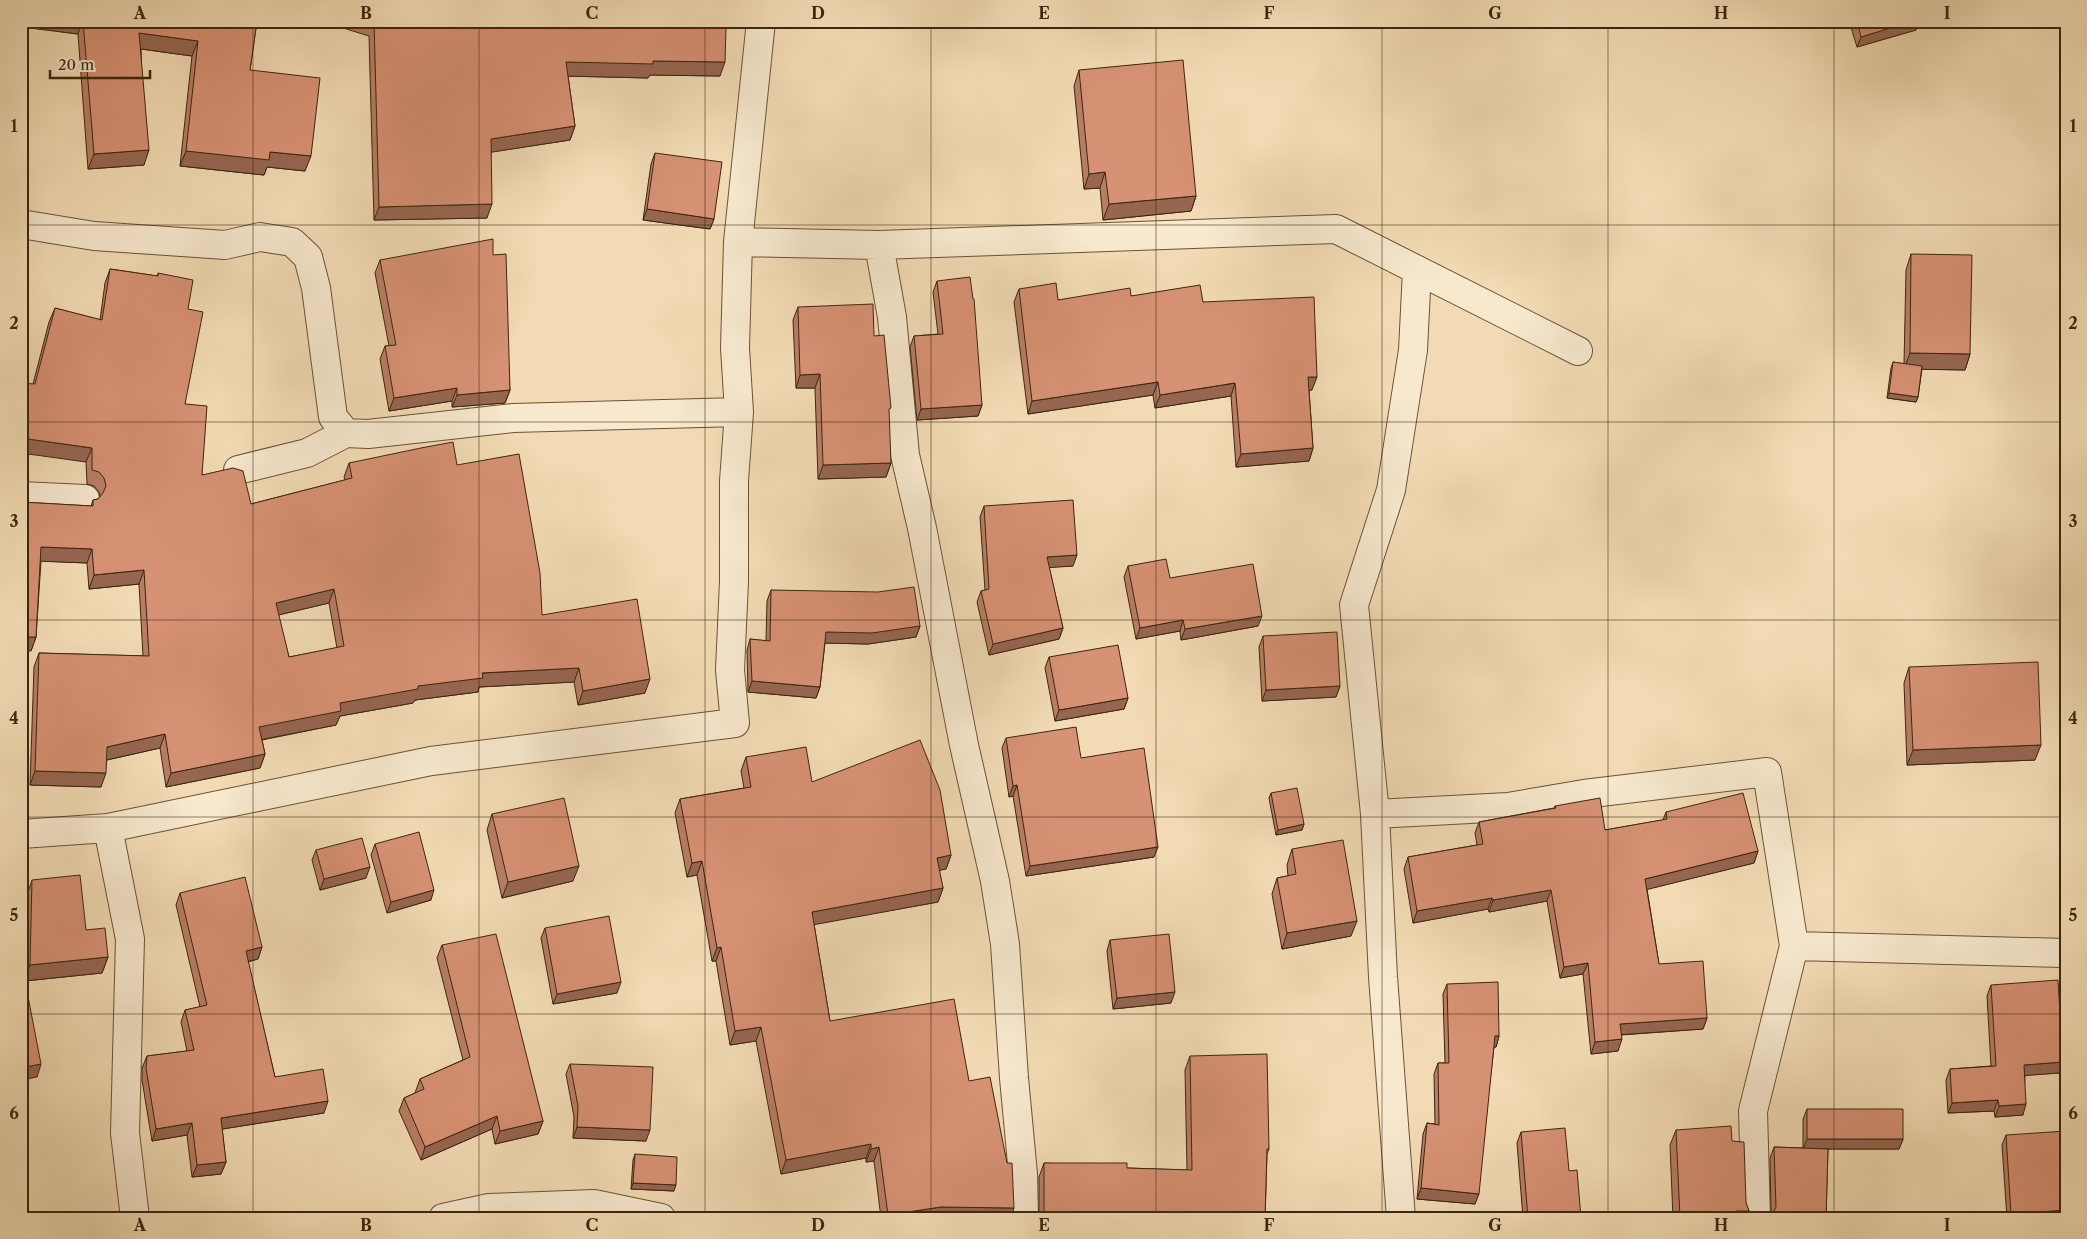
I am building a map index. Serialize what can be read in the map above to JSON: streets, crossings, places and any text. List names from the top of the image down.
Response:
{
  "scale_bar": "20 m",
  "grid": {
    "columns": [
      "A",
      "B",
      "C",
      "D",
      "E",
      "F",
      "G",
      "H",
      "I"
    ],
    "rows": [
      "1",
      "2",
      "3",
      "4",
      "5",
      "6"
    ]
  }
}
